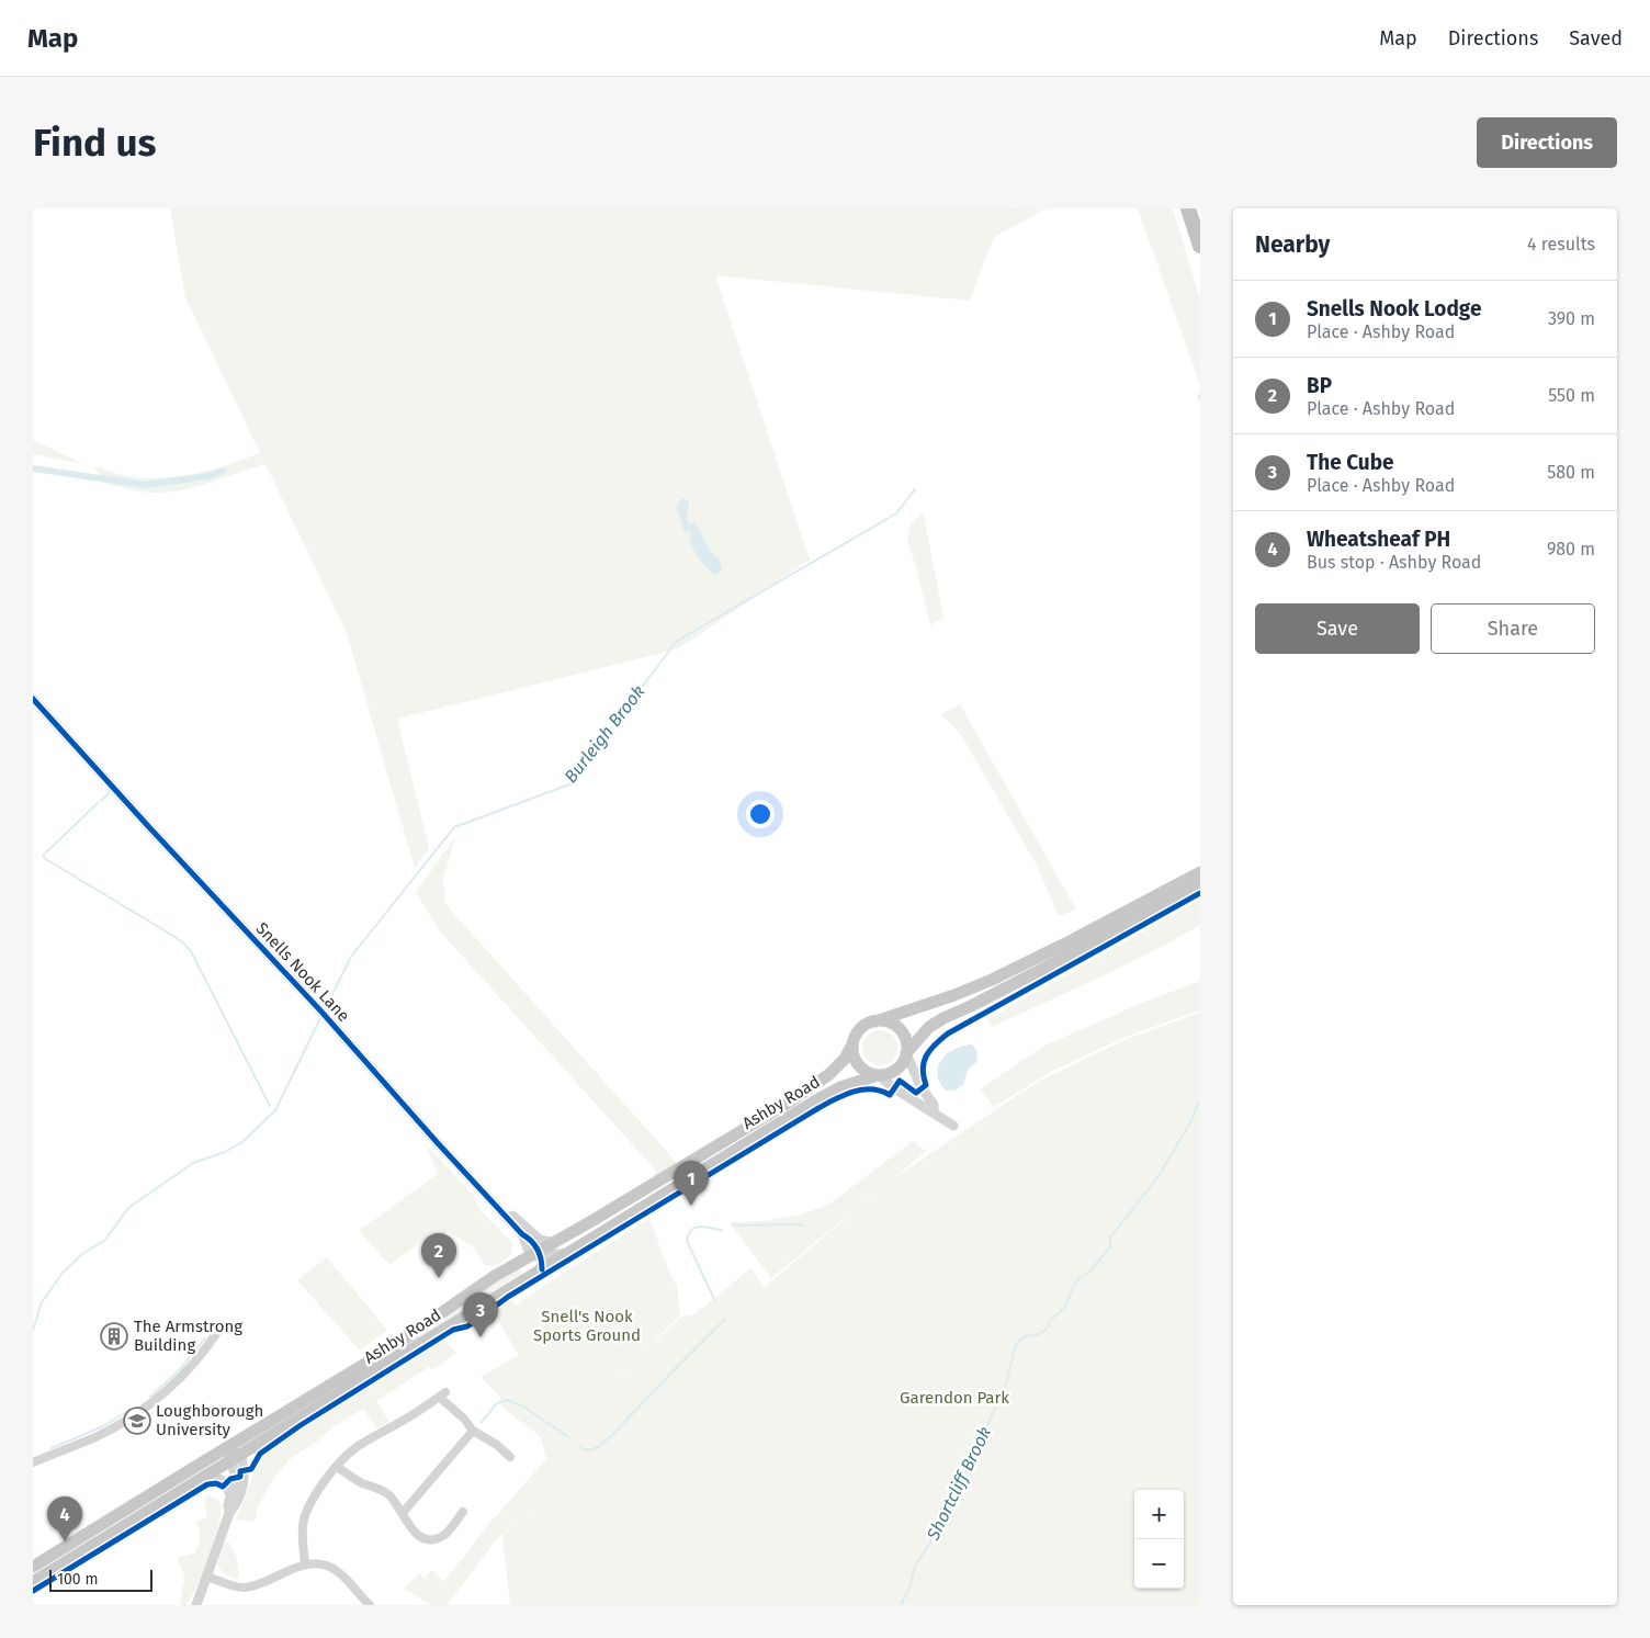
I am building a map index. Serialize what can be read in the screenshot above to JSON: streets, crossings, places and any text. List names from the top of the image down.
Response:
{
  "streets": {
    "main road": ["Ashby Road"],
    "street": ["Snells Nook Lane"]
  },
  "crossings": [
    ["Snells Nook Lane", "Ashby Road"]
  ],
  "water": ["Burleigh Brook", "Shortcliff Brook"],
  "parks": ["Snell's Nook Sports Ground", "Garendon Park"],
  "places": {
    "building": ["The Armstrong Building"],
    "school or university": ["Loughborough University"]
  },
  "scale_bar": "100 m",
  "page": {
    "header": "Map",
    "nav": ["Map", "Directions", "Saved"],
    "buttons": [
      "Directions",
      ["Save", "Share"]
    ],
    "title": "Find us",
    "heading": ["Nearby", "4 results"],
    "list": [
      {
        "mark": "1",
        "name": "Snells Nook Lodge",
        "note": "Place · Ashby Road",
        "value": "390 m"
      },
      {
        "mark": "2",
        "name": "BP",
        "note": "Place · Ashby Road",
        "value": "550 m"
      },
      {
        "mark": "3",
        "name": "The Cube",
        "note": "Place · Ashby Road",
        "value": "580 m"
      },
      {
        "mark": "4",
        "name": "Wheatsheaf PH",
        "note": "Bus stop · Ashby Road",
        "value": "980 m"
      }
    ],
    "pins": [
      "1",
      "2",
      "3",
      "4"
    ],
    "map_buttons": ["+", "−"],
    "scale": "100 m"
  }
}
